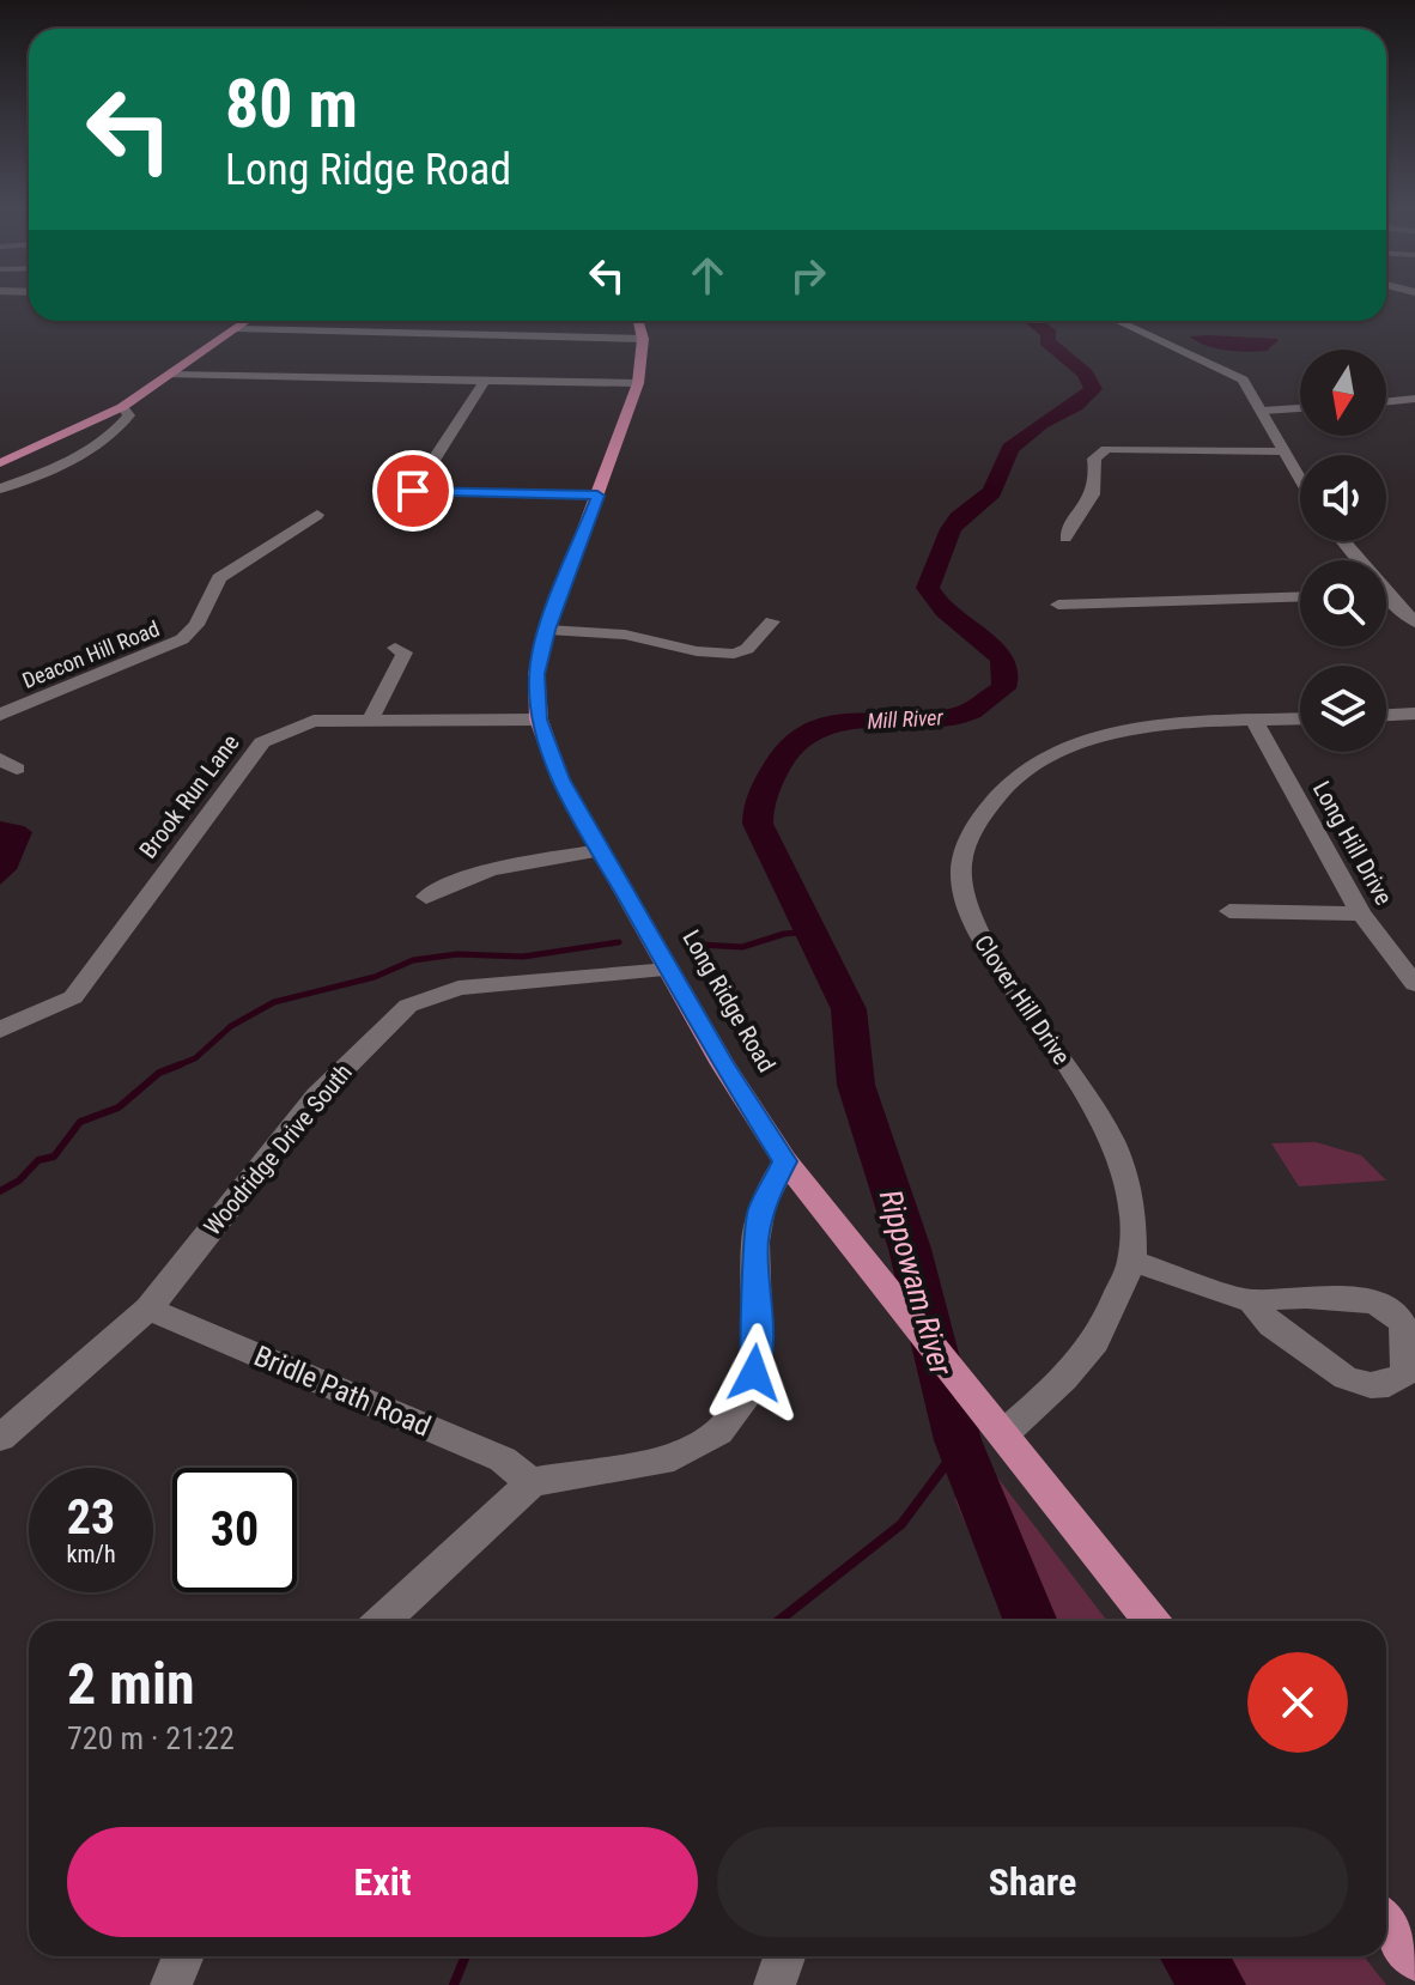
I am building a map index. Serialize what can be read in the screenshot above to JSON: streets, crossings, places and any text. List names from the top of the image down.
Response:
{
  "streets": {
    "main road": ["Long Ridge Road"],
    "street": [
      "Deacon Hill Road",
      "Brook Run Lane",
      "Long Hill Drive",
      "Clover Hill Drive",
      "Woodridge Drive South",
      "Bridle Path Road"
    ]
  },
  "crossings": [
    ["Brook Run Lane", "Long Ridge Road"],
    ["Long Hill Drive", "Clover Hill Drive"],
    ["Clover Hill Drive", "Long Ridge Road"],
    ["Long Ridge Road", "Woodridge Drive South"],
    ["Woodridge Drive South", "Bridle Path Road"]
  ],
  "water": ["Mill River", "Rippowam River"],
  "north": "bottom",
  "page": {
    "turn": ["80 m", "Long Ridge Road"],
    "speed": "23 km/h",
    "limit": "30",
    "heading": ["2 min", "720 m · 21:22"],
    "buttons": ["Exit", "Share"]
  }
}
